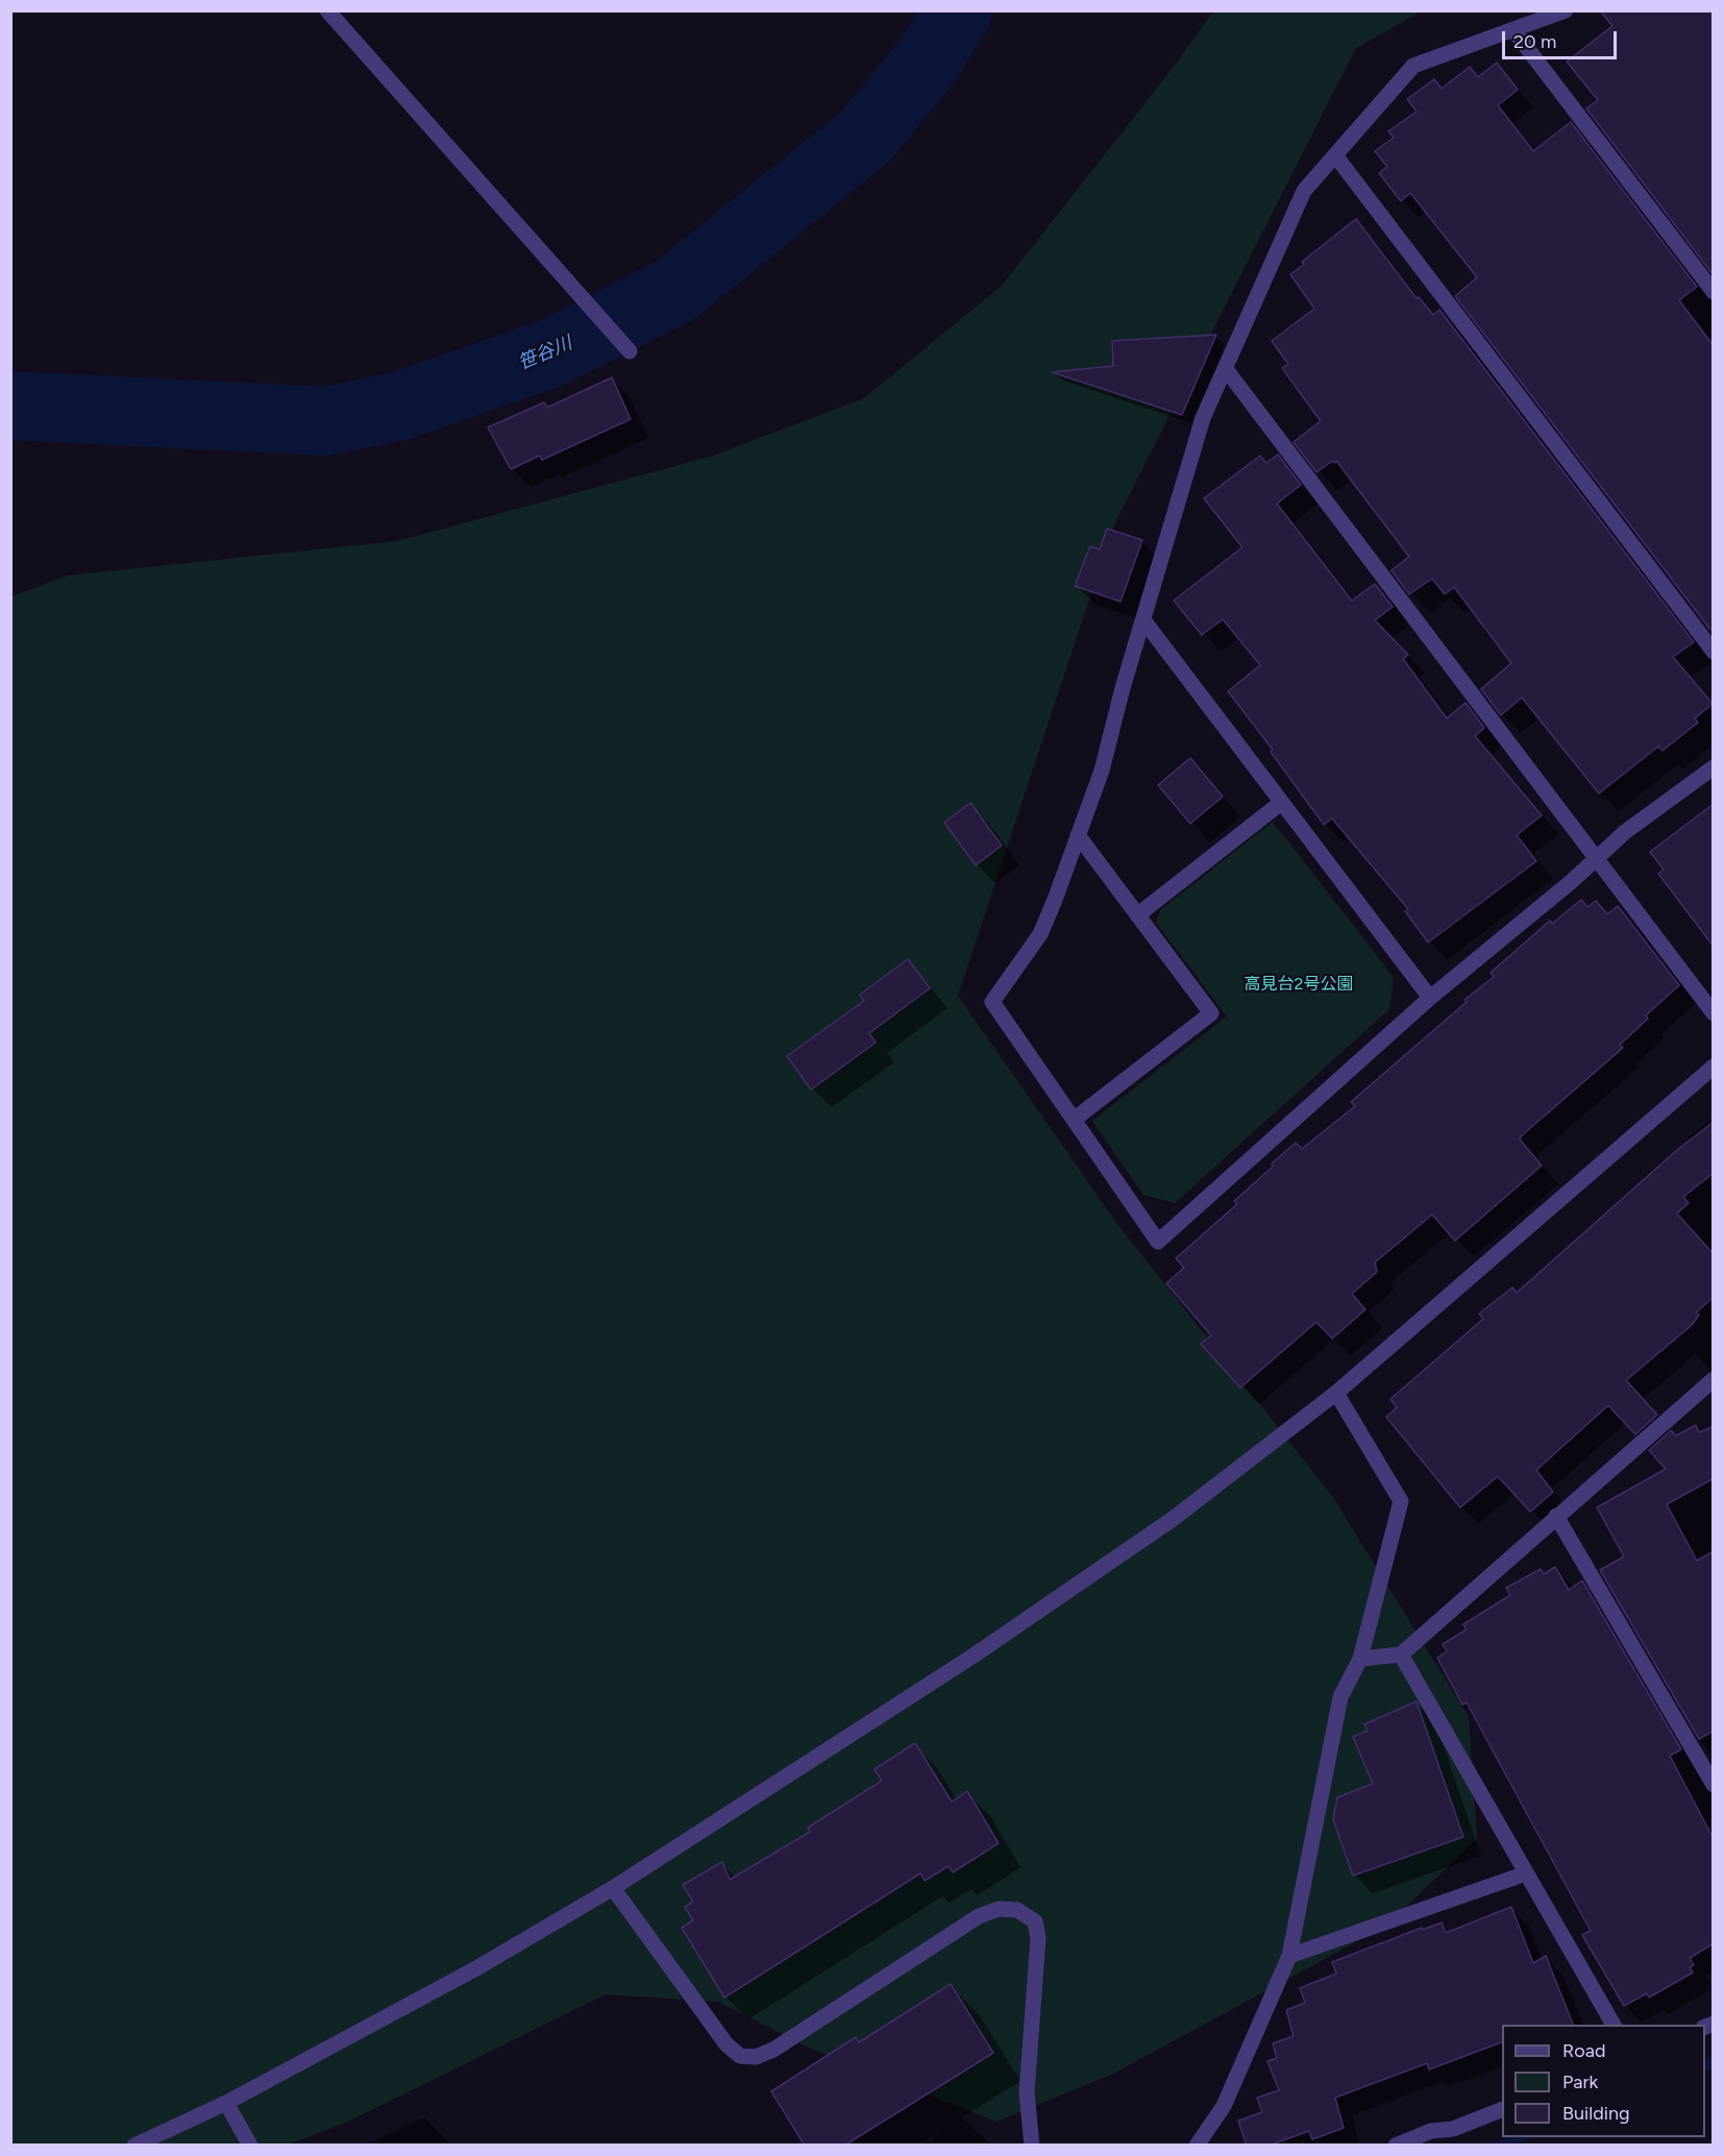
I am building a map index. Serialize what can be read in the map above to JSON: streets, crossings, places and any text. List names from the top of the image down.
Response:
{
  "water": ["笹谷川"],
  "parks": ["高見台2号公園"],
  "legend": ["Road", "Park", "Building"],
  "scale_bar": "20 m"
}
